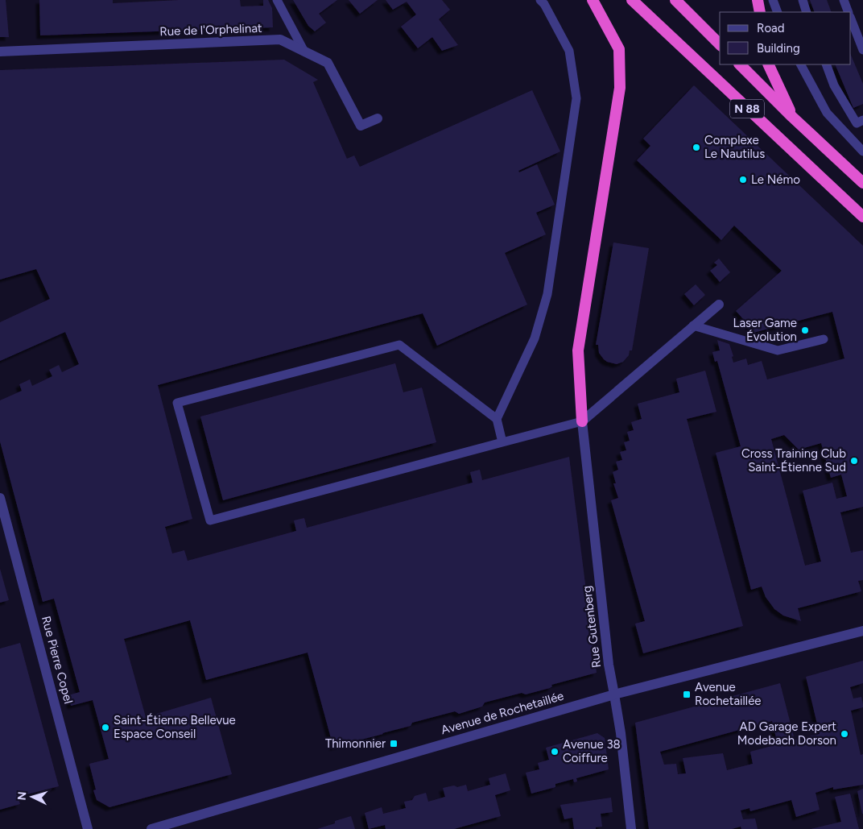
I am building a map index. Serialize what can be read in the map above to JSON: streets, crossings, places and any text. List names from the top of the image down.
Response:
{
  "streets": {
    "highway": ["N 88"],
    "street": [
      "Rue de l'Orphelinat",
      "Rue Gutenberg",
      "Rue Pierre Copel",
      "Avenue de Rochetaillée"
    ]
  },
  "crossings": [
    ["Rue Gutenberg", "Avenue de Rochetaillée"]
  ],
  "places": {
    "other": [
      "Complexe Le Nautilus",
      "Le Némo",
      "Laser Game Évolution",
      "Cross Training Club Saint-Étienne Sud",
      "Saint-Étienne Bellevue Espace Conseil",
      "AD Garage Expert Modebach Dorson",
      "Avenue 38 Coiffure"
    ],
    "transit": ["Avenue Rochetaillée", "Thimonnier"]
  },
  "legend": ["Road", "Building"],
  "north": "left"
}
